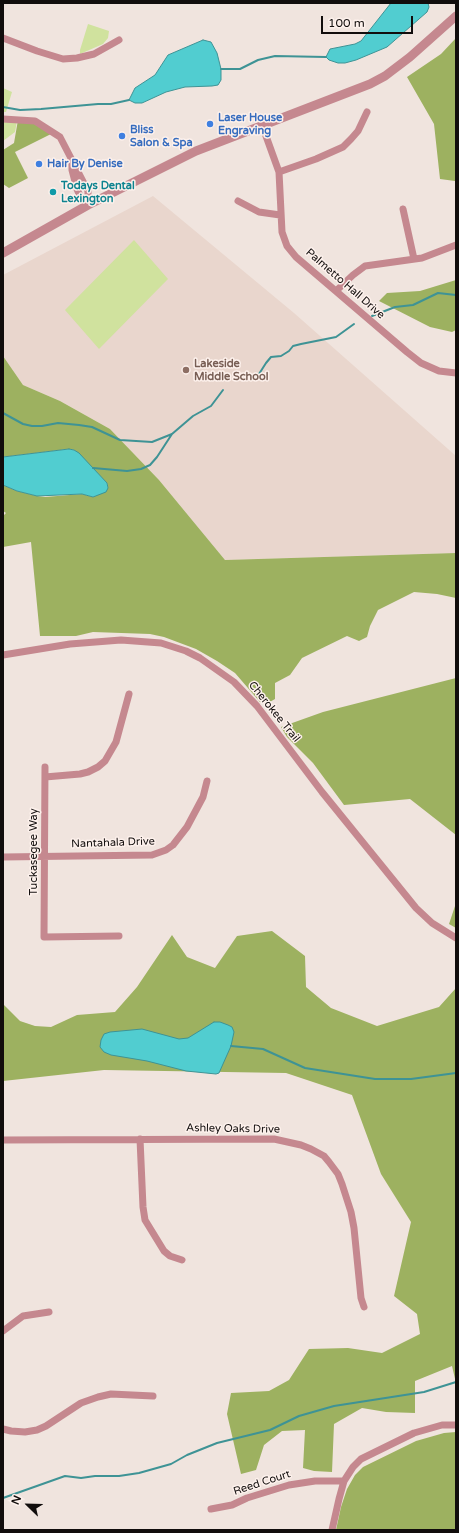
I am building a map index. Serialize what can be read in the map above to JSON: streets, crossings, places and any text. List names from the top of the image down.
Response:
{
  "streets": {
    "street": [
      "Palmetto Hall Drive",
      "Cherokee Trail",
      "Nantahala Drive",
      "Tuckasegee Way",
      "Ashley Oaks Drive",
      "Reed Court"
    ]
  },
  "crossings": [
    ["Nantahala Drive", "Tuckasegee Way"]
  ],
  "places": [
    "Laser House Engraving",
    "Bliss Salon & Spa",
    "Hair By Denise",
    "Todays Dental Lexington",
    "Lakeside Middle School"
  ],
  "scale_bar": "100 m",
  "north": "top left"
}
